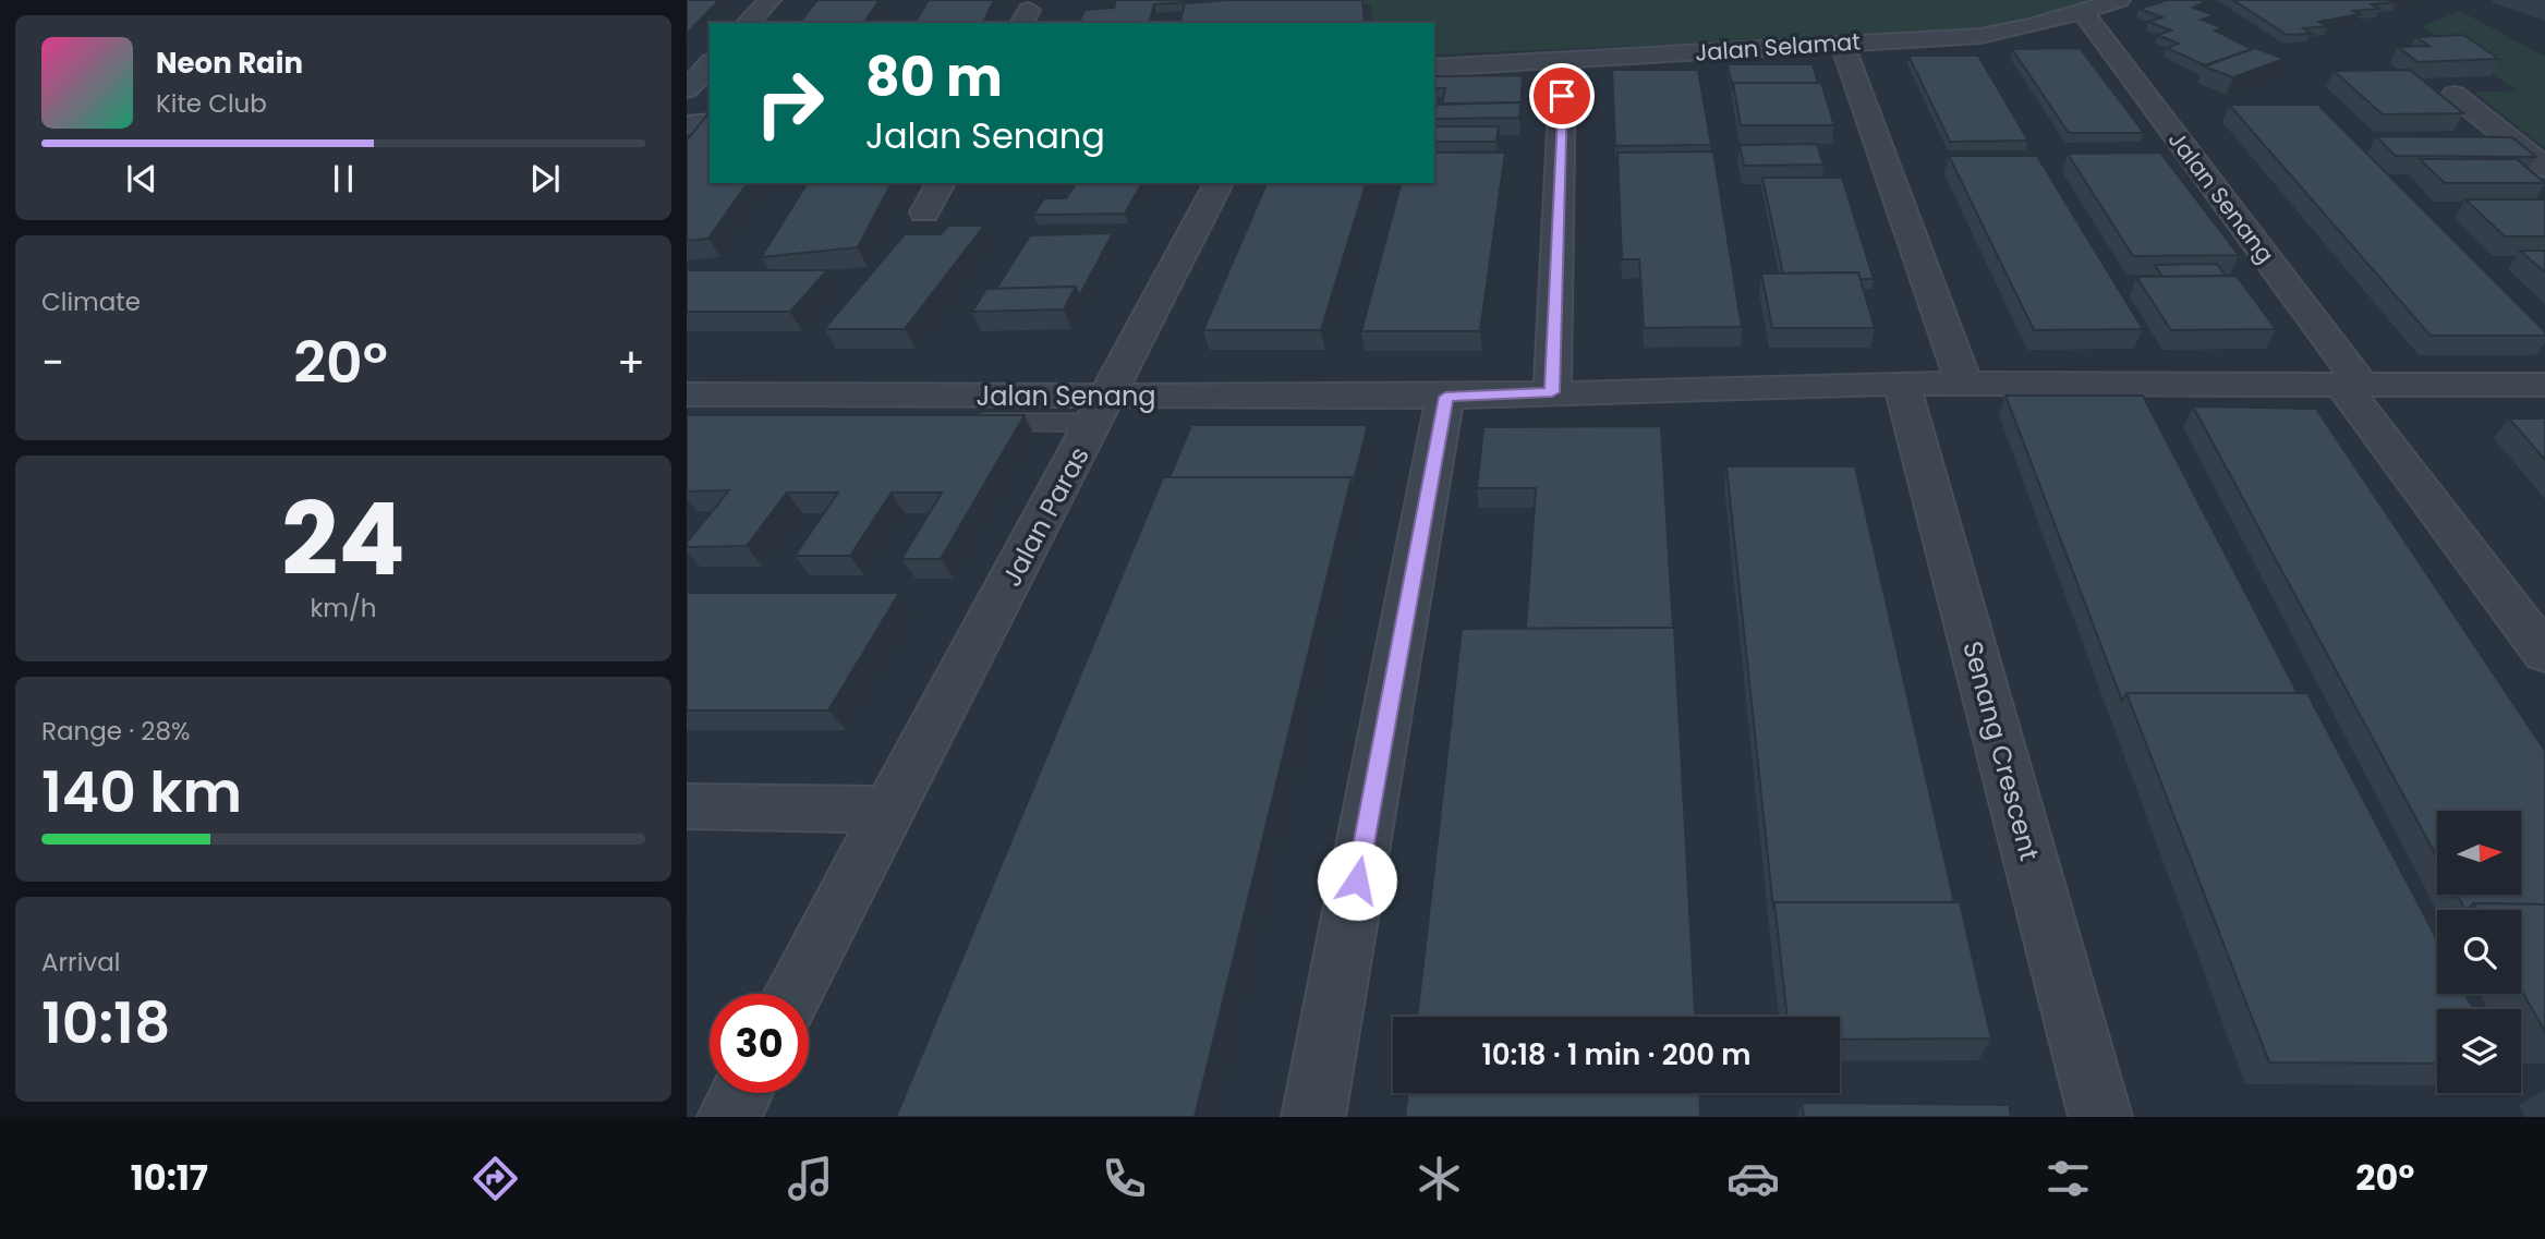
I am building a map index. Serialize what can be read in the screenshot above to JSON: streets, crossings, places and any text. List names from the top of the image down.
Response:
{
  "streets": {
    "street": [
      "Jalan Selamat",
      "Jalan Senang",
      "Jalan Paras",
      "Senang Crescent"
    ]
  },
  "crossings": [
    ["Jalan Selamat", "Jalan Senang"],
    ["Jalan Senang", "Jalan Paras"],
    ["Jalan Senang", "Senang Crescent"]
  ],
  "north": "right",
  "page": {
    "turn": ["80 m", "Jalan Senang"],
    "song": ["Neon Rain", "Kite Club"],
    "tile": [
      "Climate",
      ["24", "km/h"],
      ["Range · 28%", "140 km"],
      ["Arrival", "10:18"]
    ],
    "heat": ["−", "20°", "+"],
    "limit": "30",
    "trip": "10:18 · 1 min · 200 m",
    "tabs": ["10:17", "20°"]
  }
}
